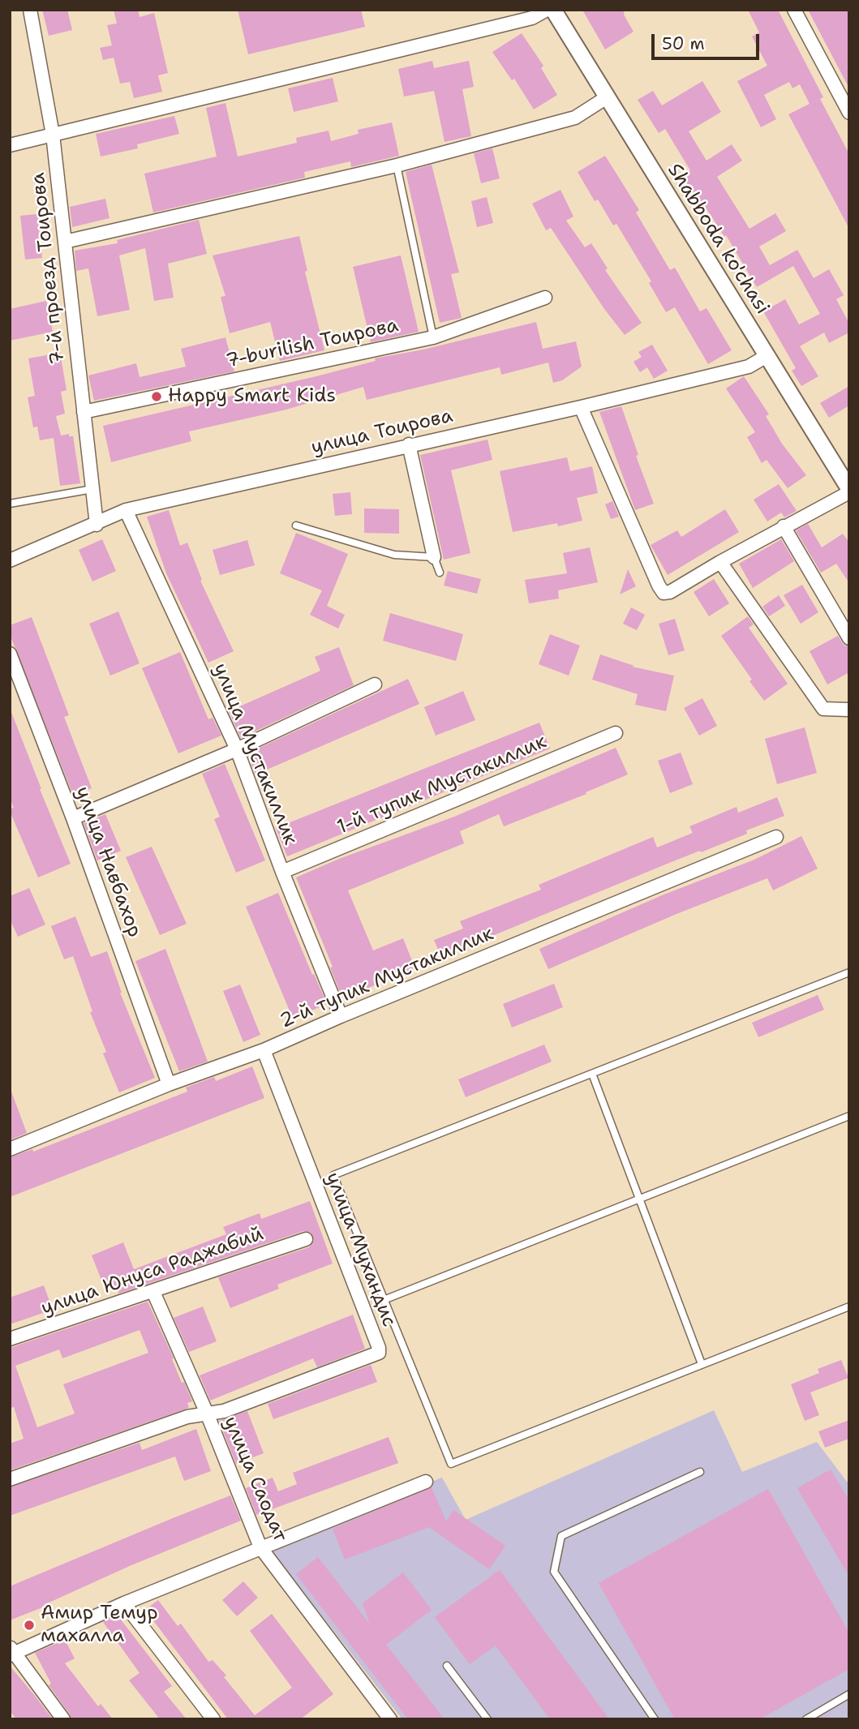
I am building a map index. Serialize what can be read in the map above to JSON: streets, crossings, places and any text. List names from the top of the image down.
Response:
{
  "streets": {
    "street": [
      "Shabboda ko'chasi",
      "7-й проезд Тоирова",
      "7-burilish Тоирова",
      "улица Тоирова",
      "улица Мустакиллик",
      "1-й тупик Мустакиллик",
      "улица Навбахор",
      "2-й тупик Мустакиллик",
      "улица Мухандис",
      "улица Юнуса Раджабий",
      "улица Саодат"
    ]
  },
  "crossings": [
    ["Shabboda ko'chasi", "улица Тоирова"],
    ["7-й проезд Тоирова", "7-burilish Тоирова"],
    ["7-й проезд Тоирова", "улица Тоирова"],
    ["улица Тоирова", "улица Мустакиллик"],
    ["улица Мустакиллик", "1-й тупик Мустакиллик"],
    ["улица Мустакиллик", "2-й тупик Мустакиллик"],
    ["улица Навбахор", "2-й тупик Мустакиллик"],
    ["2-й тупик Мустакиллик", "улица Мухандис"],
    ["улица Мухандис", "улица Саодат"],
    ["улица Юнуса Раджабий", "улица Саодат"]
  ],
  "places": ["Happy Smart Kids", "Амир Темур махалла"],
  "scale_bar": "50 m"
}
